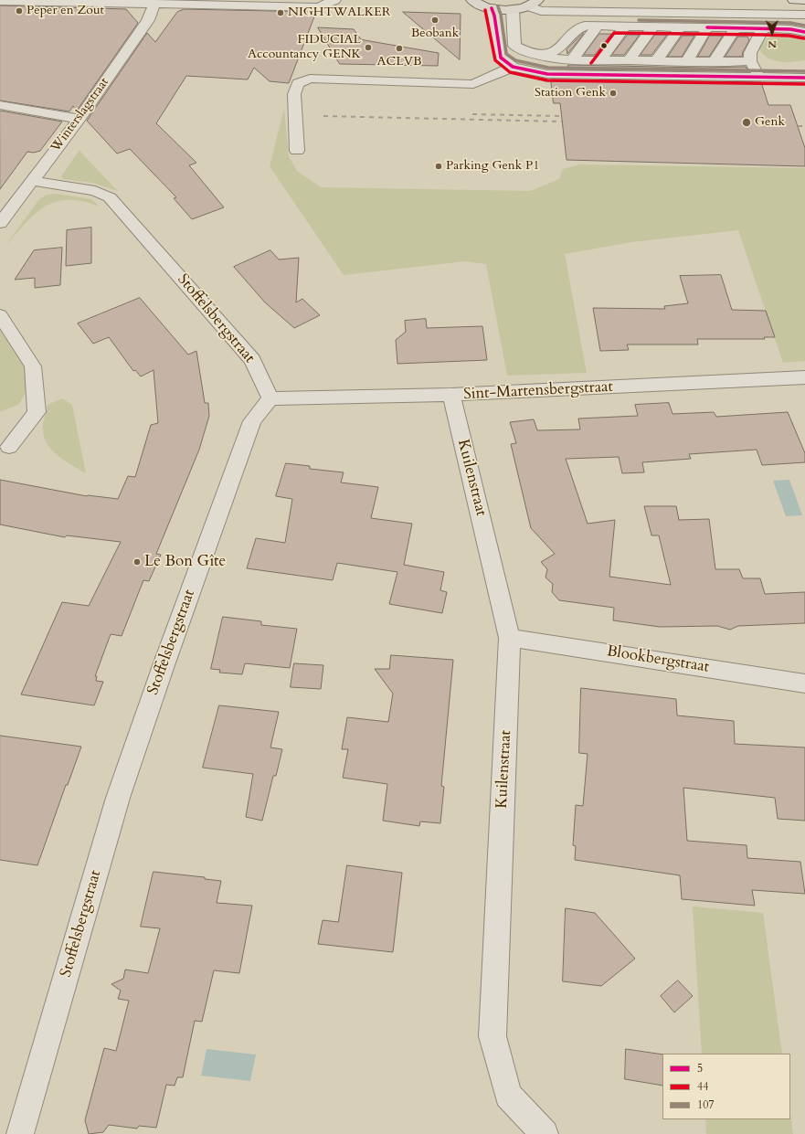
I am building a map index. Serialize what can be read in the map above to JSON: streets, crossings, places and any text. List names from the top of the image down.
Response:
{
  "streets": {
    "street": [
      "Winterslagstraat",
      "Stoffelsbergstraat",
      "Sint-Martensbergstraat",
      "Kuilenstraat",
      "Blookbergstraat"
    ]
  },
  "crossings": [
    ["Winterslagstraat", "Stoffelsbergstraat"],
    ["Stoffelsbergstraat", "Sint-Martensbergstraat"],
    ["Sint-Martensbergstraat", "Kuilenstraat"],
    ["Kuilenstraat", "Blookbergstraat"]
  ],
  "places": [
    "Peper en Zout",
    "NIGHTWALKER",
    "Beobank",
    "FIDUCIAL Accountancy GENK",
    "ACLVB",
    "Station Genk",
    "Genk",
    "Parking Genk P1",
    "Le Bon Gîte"
  ],
  "lines": ["transit line 107", "transit line 5", "transit line 44"],
  "legend": ["5", "44", "107"],
  "north": "bottom"
}
